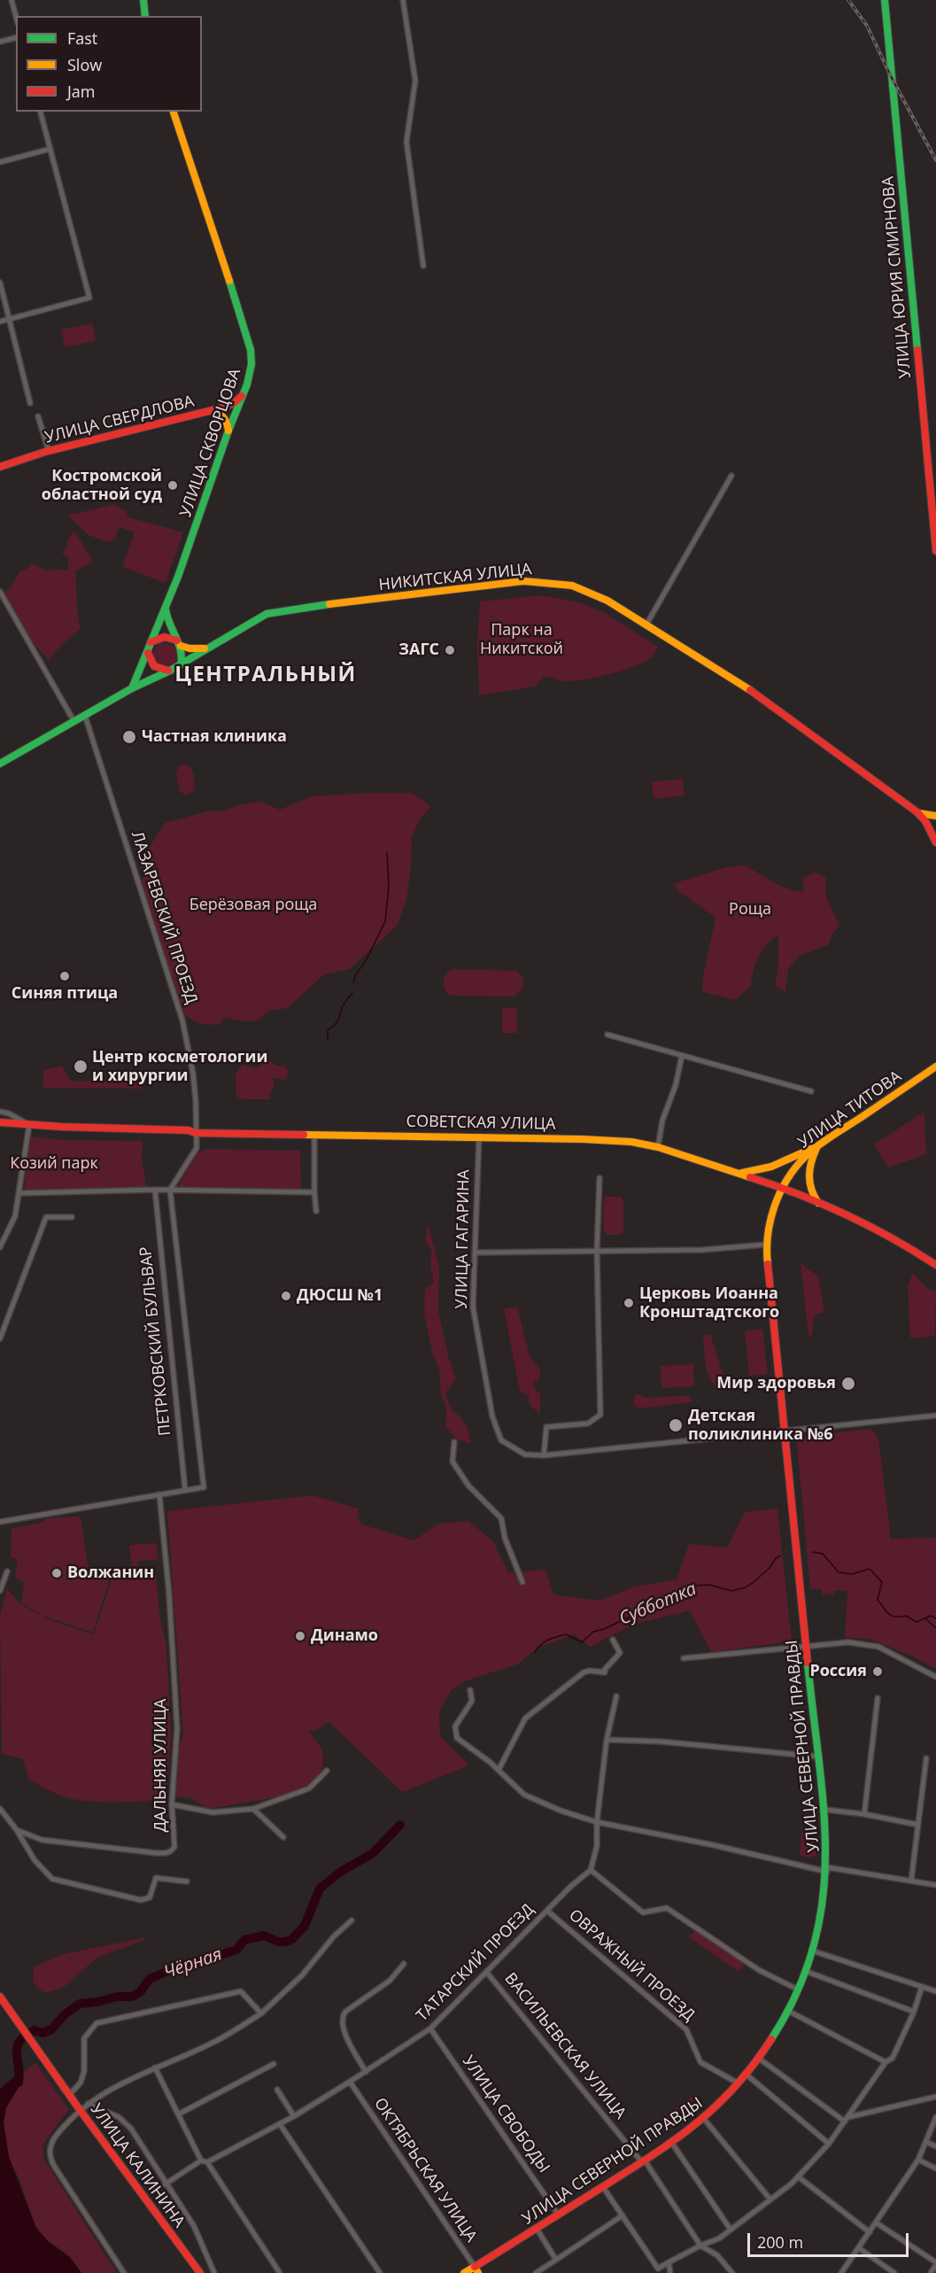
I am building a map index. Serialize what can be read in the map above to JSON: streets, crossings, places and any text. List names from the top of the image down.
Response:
{
  "streets": {
    "main road": [
      "УЛИЦА ЮРИЯ СМИРНОВА",
      "УЛИЦА СВЕРДЛОВА",
      "УЛИЦА СКВОРЦОВА",
      "НИКИТСКАЯ УЛИЦА",
      "УЛИЦА ТИТОВА",
      "СОВЕТСКАЯ УЛИЦА",
      "УЛИЦА СЕВЕРНОЙ ПРАВДЫ",
      "УЛИЦА КАЛИНИНА"
    ],
    "street": [
      "ЛАЗАРЕВСКИЙ ПРОЕЗД",
      "УЛИЦА ГАГАРИНА",
      "ПЕТРКОВСКИЙ БУЛЬВАР",
      "ДАЛЬНЯЯ УЛИЦА",
      "ТАТАРСКИЙ ПРОЕЗД",
      "ОВРАЖНЫЙ ПРОЕЗД",
      "ВАСИЛЬЕВСКАЯ УЛИЦА",
      "УЛИЦА СВОБОДЫ",
      "ОКТЯБРЬСКАЯ УЛИЦА"
    ]
  },
  "crossings": [
    ["УЛИЦА СВЕРДЛОВА", "УЛИЦА СКВОРЦОВА"],
    ["УЛИЦА СКВОРЦОВА", "НИКИТСКАЯ УЛИЦА"],
    ["НИКИТСКАЯ УЛИЦА", "ЛАЗАРЕВСКИЙ ПРОЕЗД"],
    ["ЛАЗАРЕВСКИЙ ПРОЕЗД", "СОВЕТСКАЯ УЛИЦА"],
    ["УЛИЦА ТИТОВА", "СОВЕТСКАЯ УЛИЦА"],
    ["УЛИЦА ТИТОВА", "УЛИЦА ГАГАРИНА"],
    ["УЛИЦА ТИТОВА", "УЛИЦА СЕВЕРНОЙ ПРАВДЫ"],
    ["СОВЕТСКАЯ УЛИЦА", "УЛИЦА ГАГАРИНА"],
    ["УЛИЦА ГАГАРИНА", "УЛИЦА СЕВЕРНОЙ ПРАВДЫ"],
    ["ПЕТРКОВСКИЙ БУЛЬВАР", "ДАЛЬНЯЯ УЛИЦА"],
    ["УЛИЦА СЕВЕРНОЙ ПРАВДЫ", "ОВРАЖНЫЙ ПРОЕЗД"],
    ["УЛИЦА СЕВЕРНОЙ ПРАВДЫ", "ВАСИЛЬЕВСКАЯ УЛИЦА"],
    ["УЛИЦА СЕВЕРНОЙ ПРАВДЫ", "УЛИЦА СВОБОДЫ"],
    ["УЛИЦА СЕВЕРНОЙ ПРАВДЫ", "ОКТЯБРЬСКАЯ УЛИЦА"],
    ["ТАТАРСКИЙ ПРОЕЗД", "ОВРАЖНЫЙ ПРОЕЗД"],
    ["ТАТАРСКИЙ ПРОЕЗД", "ВАСИЛЬЕВСКАЯ УЛИЦА"],
    ["ТАТАРСКИЙ ПРОЕЗД", "УЛИЦА СВОБОДЫ"],
    ["ТАТАРСКИЙ ПРОЕЗД", "ОКТЯБРЬСКАЯ УЛИЦА"]
  ],
  "districts": ["ЦЕНТРАЛЬНЫЙ"],
  "water": ["Субботка", "Чёрная"],
  "parks": [
    "Парк на Никитской",
    "Берёзовая роща",
    "Роща",
    "Козий парк"
  ],
  "places": [
    "Костромской областной суд",
    "ЗАГС",
    "Частная клиника",
    "Синяя птица",
    "Центр косметологии и хирургии",
    "ДЮСШ №1",
    "Церковь Иоанна Кронштадтского",
    "Мир здоровья",
    "Детская поликлиника №6",
    "Волжанин",
    "Динамо",
    "Россия"
  ],
  "legend": ["Fast", "Slow", "Jam"],
  "scale_bar": "200 m"
}
